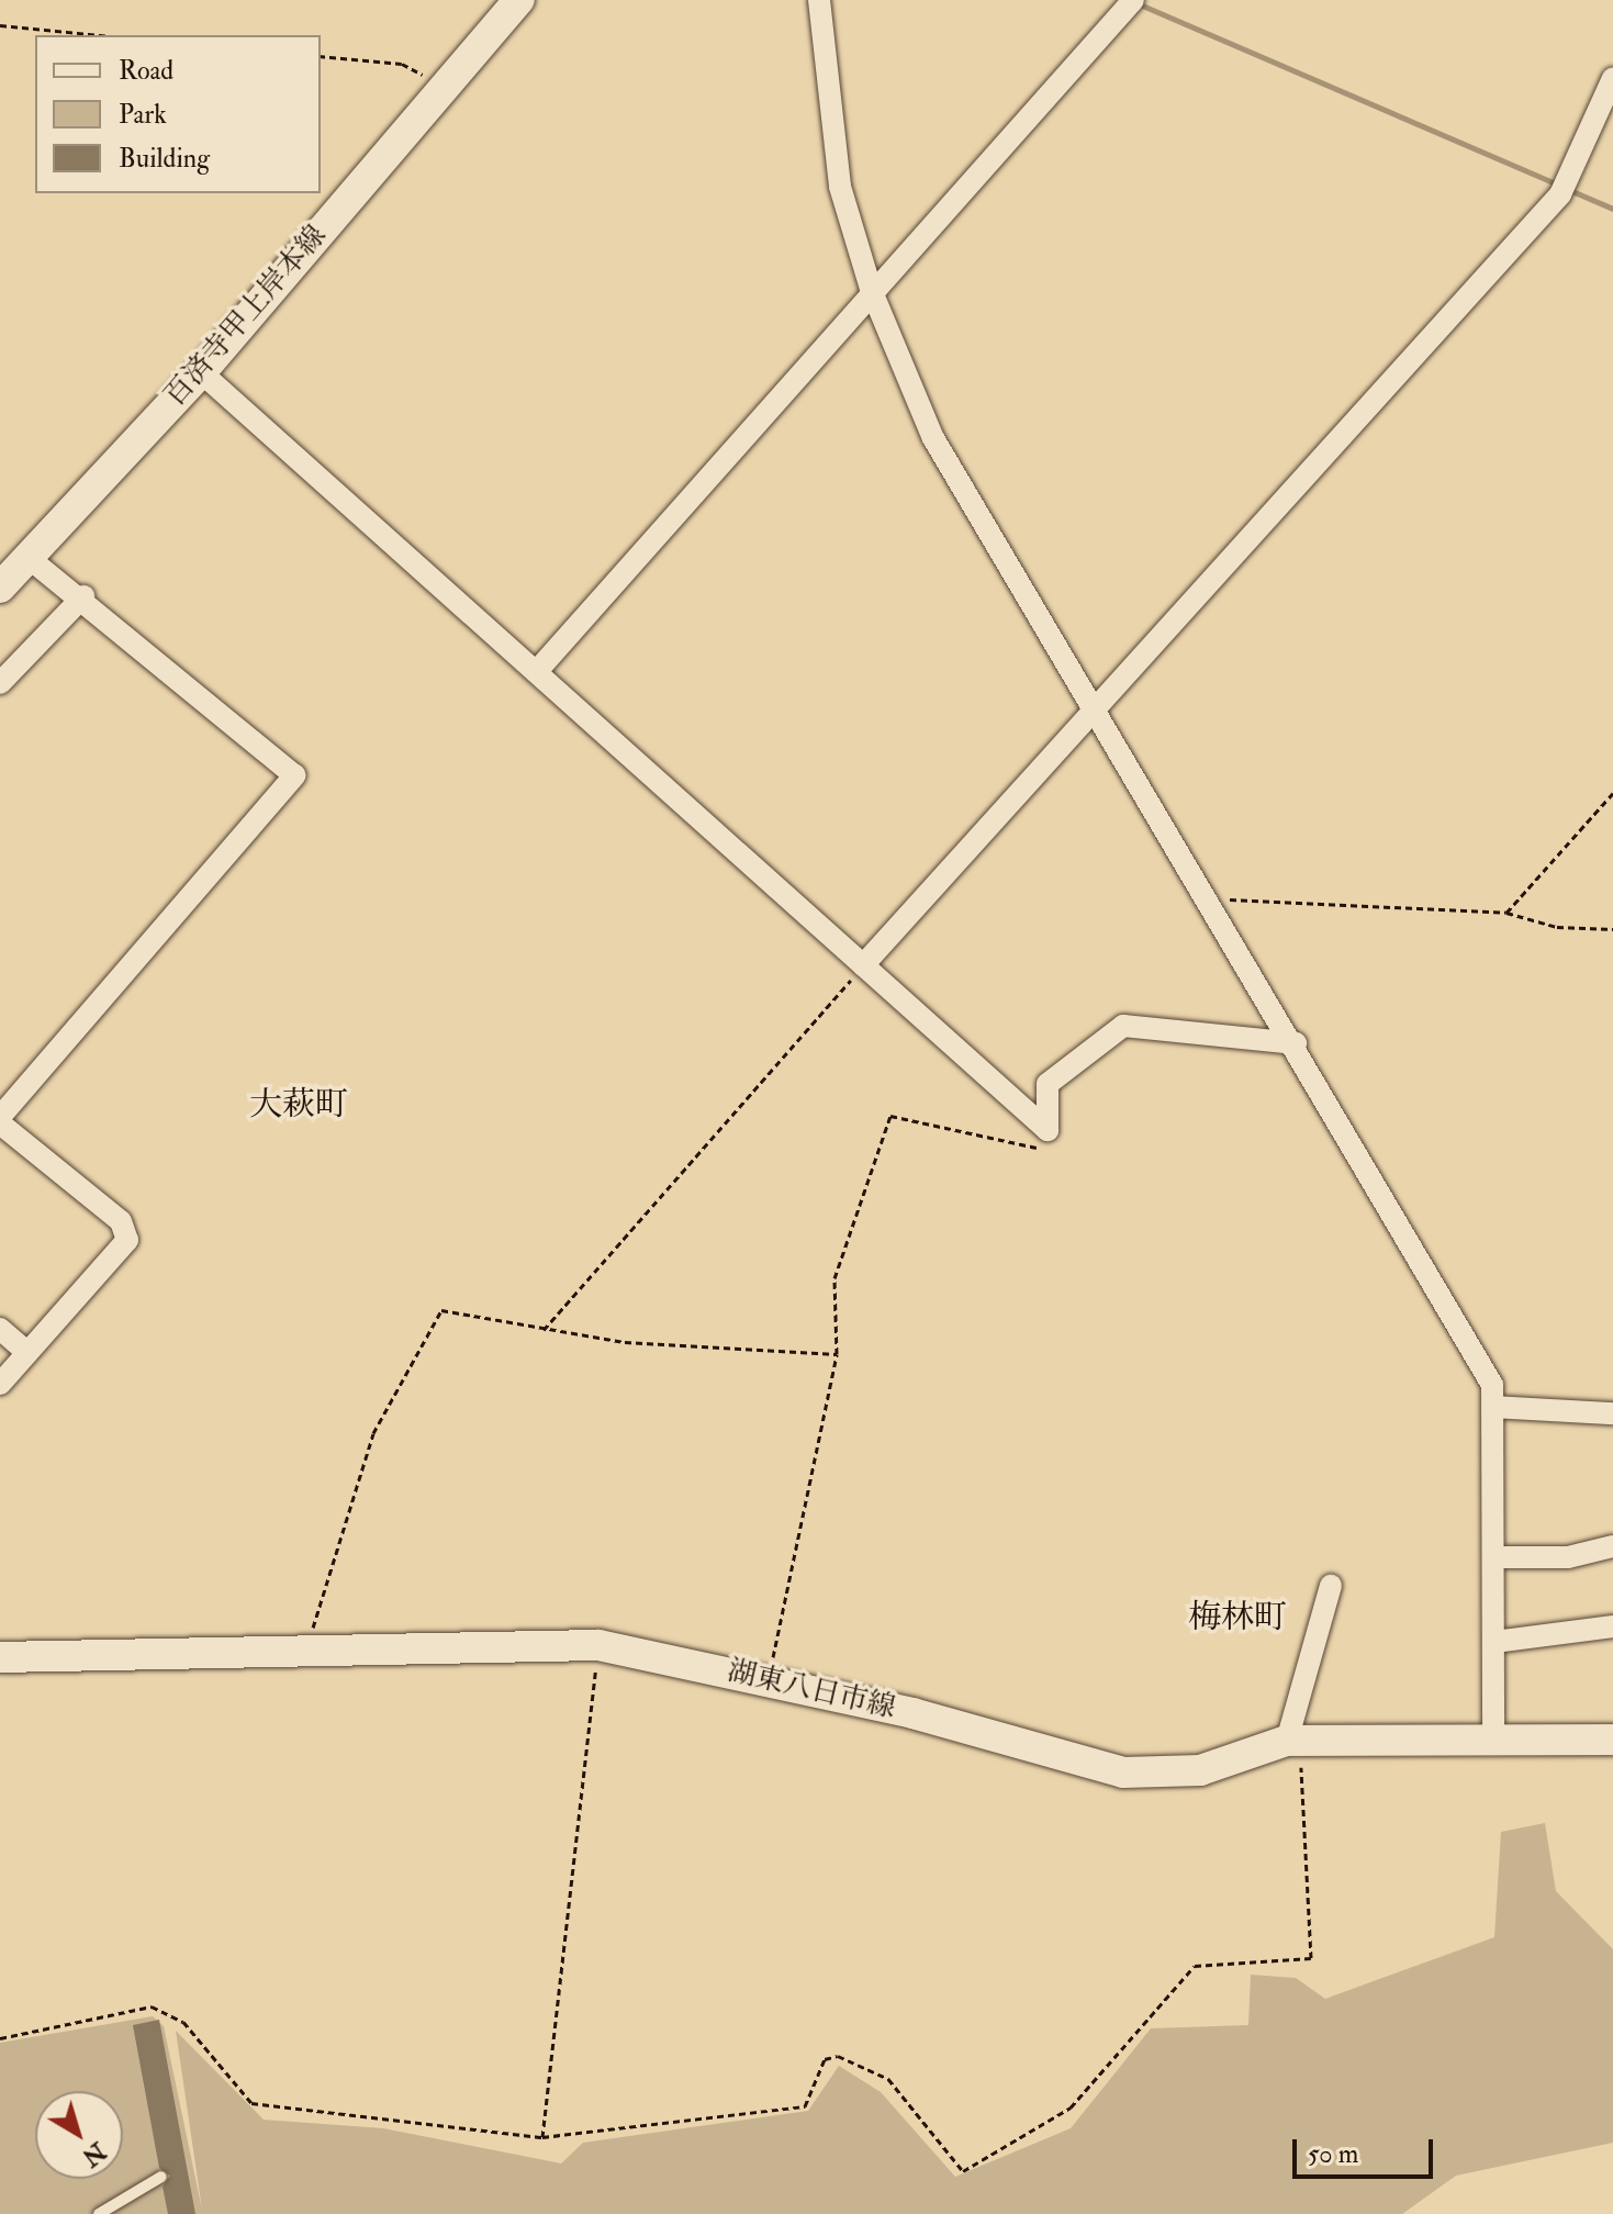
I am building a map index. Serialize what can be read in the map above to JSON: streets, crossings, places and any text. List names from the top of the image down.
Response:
{
  "streets": {
    "main road": ["百済寺甲上岸本線", "湖東八日市線"]
  },
  "districts": ["大萩町", "梅林町"],
  "legend": ["Road", "Park", "Building"],
  "scale_bar": "50 m",
  "north": "bottom right"
}
